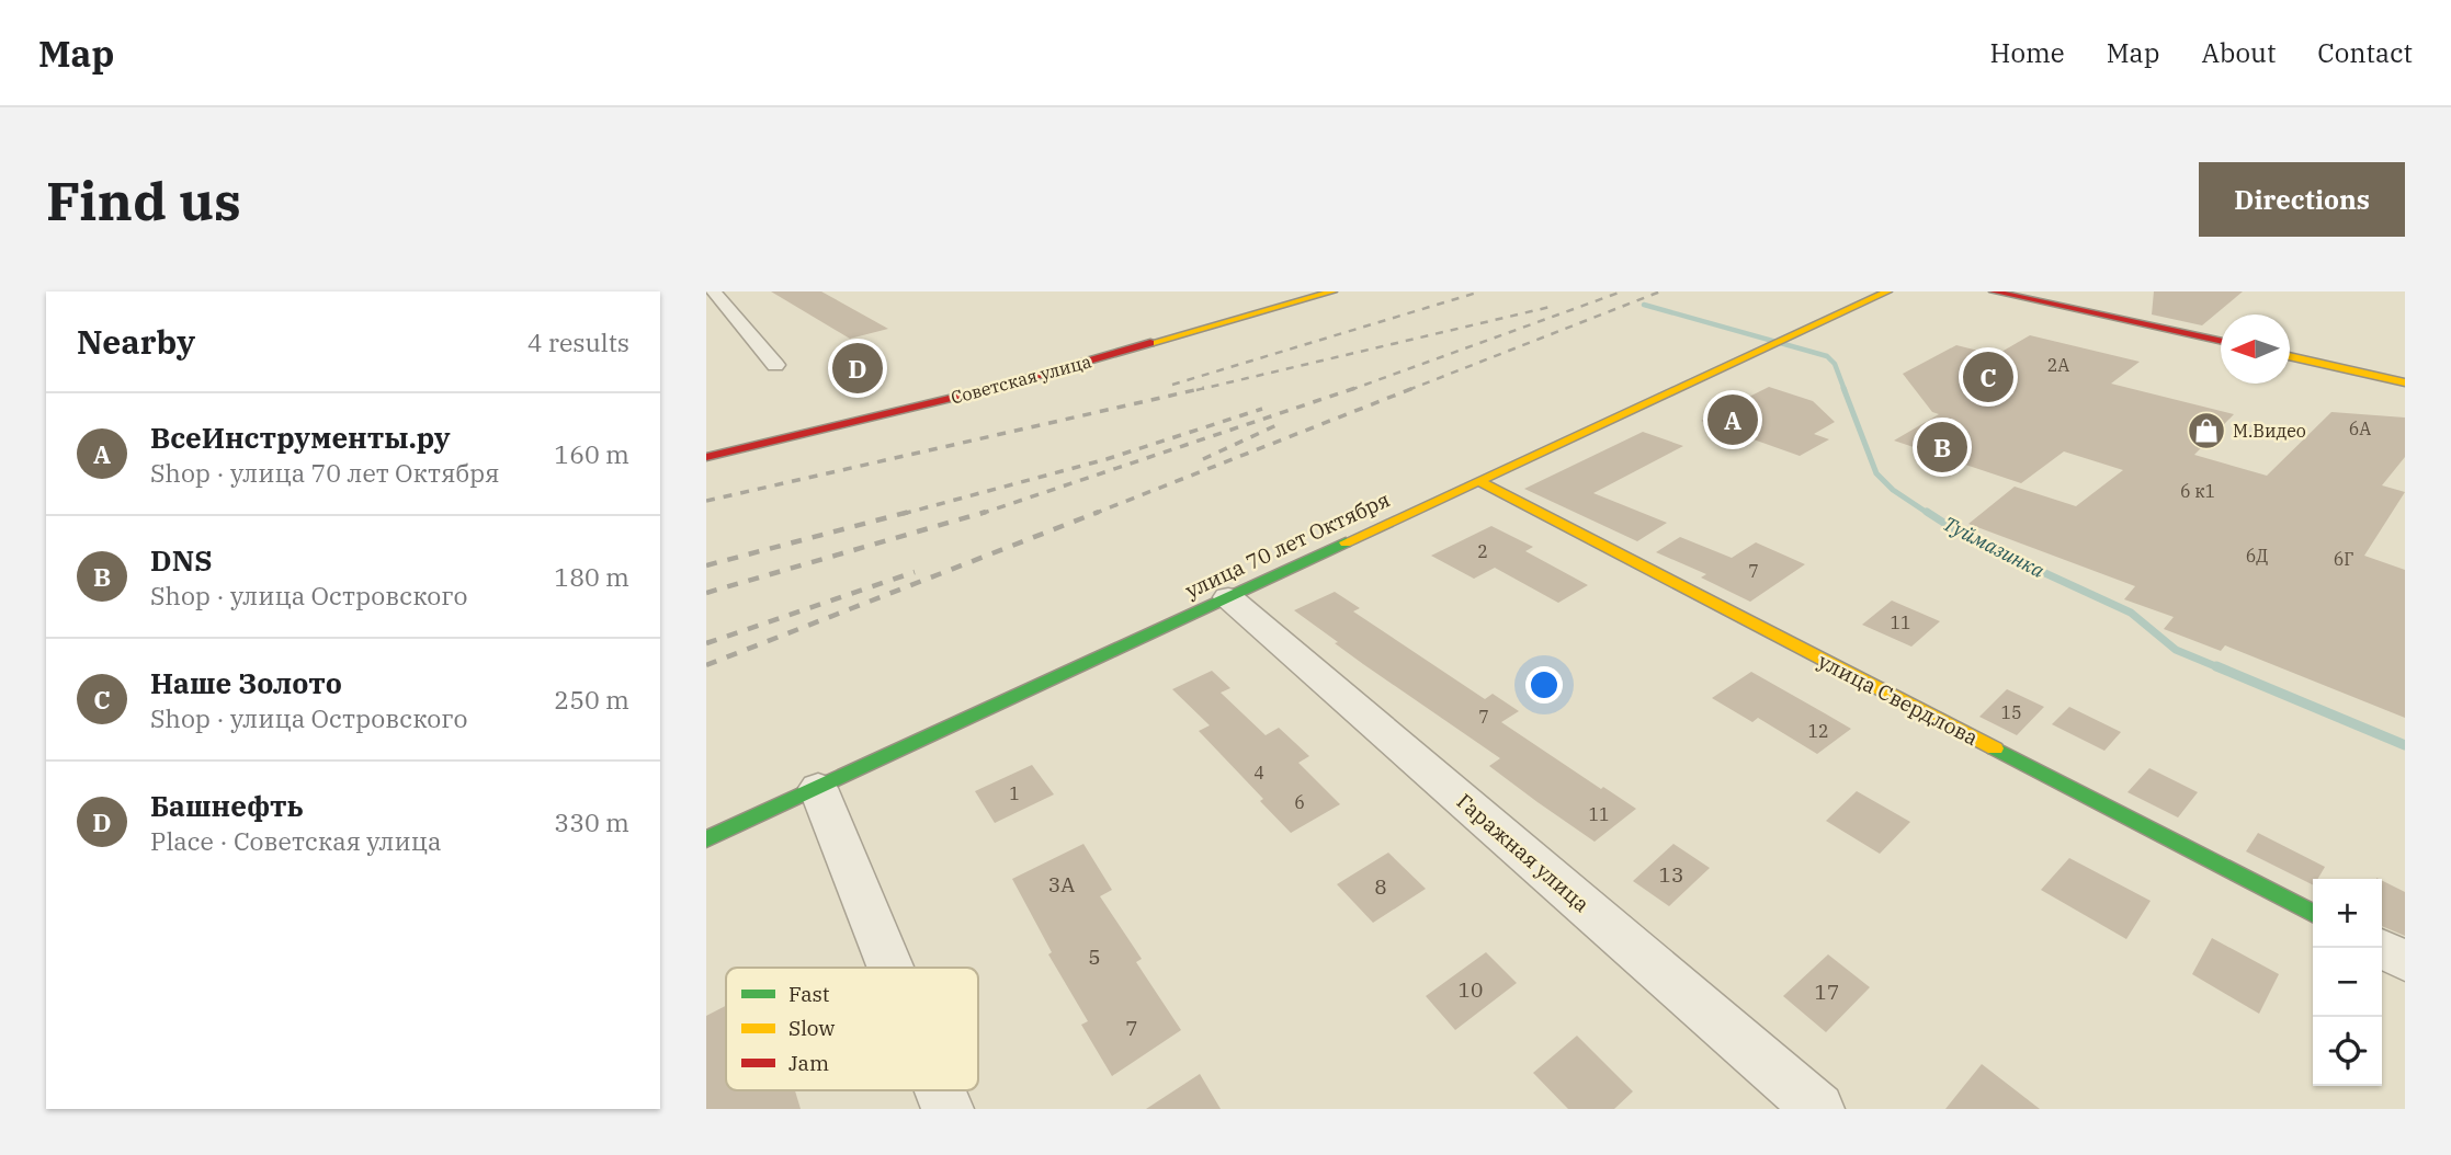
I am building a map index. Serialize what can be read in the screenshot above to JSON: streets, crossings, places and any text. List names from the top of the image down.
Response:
{
  "streets": {
    "street": [
      "Советская улица",
      "улица 70 лет Октября",
      "улица Свердлова",
      "Гаражная улица"
    ]
  },
  "crossings": [
    ["улица 70 лет Октября", "улица Свердлова"],
    ["улица 70 лет Октября", "Гаражная улица"]
  ],
  "water": ["Туймазинка"],
  "places": {
    "shop": ["М.Видео"]
  },
  "house_numbers": [
    "2А",
    "6А",
    "6 к1",
    "2",
    "6Д",
    "6Г",
    "7",
    "11",
    "15",
    "7",
    "12",
    "4",
    "1",
    "6",
    "11",
    "13",
    "3А",
    "8",
    "5",
    "10",
    "17",
    "7"
  ],
  "legend": ["Fast", "Slow", "Jam"],
  "north": "left",
  "page": {
    "header": "Map",
    "nav": [
      "Home",
      "Map",
      "About",
      "Contact"
    ],
    "buttons": "Directions",
    "title": "Find us",
    "heading": ["Nearby", "4 results"],
    "pins": [
      "D",
      "C",
      "A",
      "B"
    ],
    "list": [
      {
        "mark": "A",
        "name": "ВсеИнструменты.ру",
        "note": "Shop · улица 70 лет Октября",
        "value": "160 m"
      },
      {
        "mark": "B",
        "name": "DNS",
        "note": "Shop · улица Островского",
        "value": "180 m"
      },
      {
        "mark": "C",
        "name": "Наше Золото",
        "note": "Shop · улица Островского",
        "value": "250 m"
      },
      {
        "mark": "D",
        "name": "Башнефть",
        "note": "Place · Советская улица",
        "value": "330 m"
      }
    ],
    "map_buttons": ["+", "−"]
  }
}
